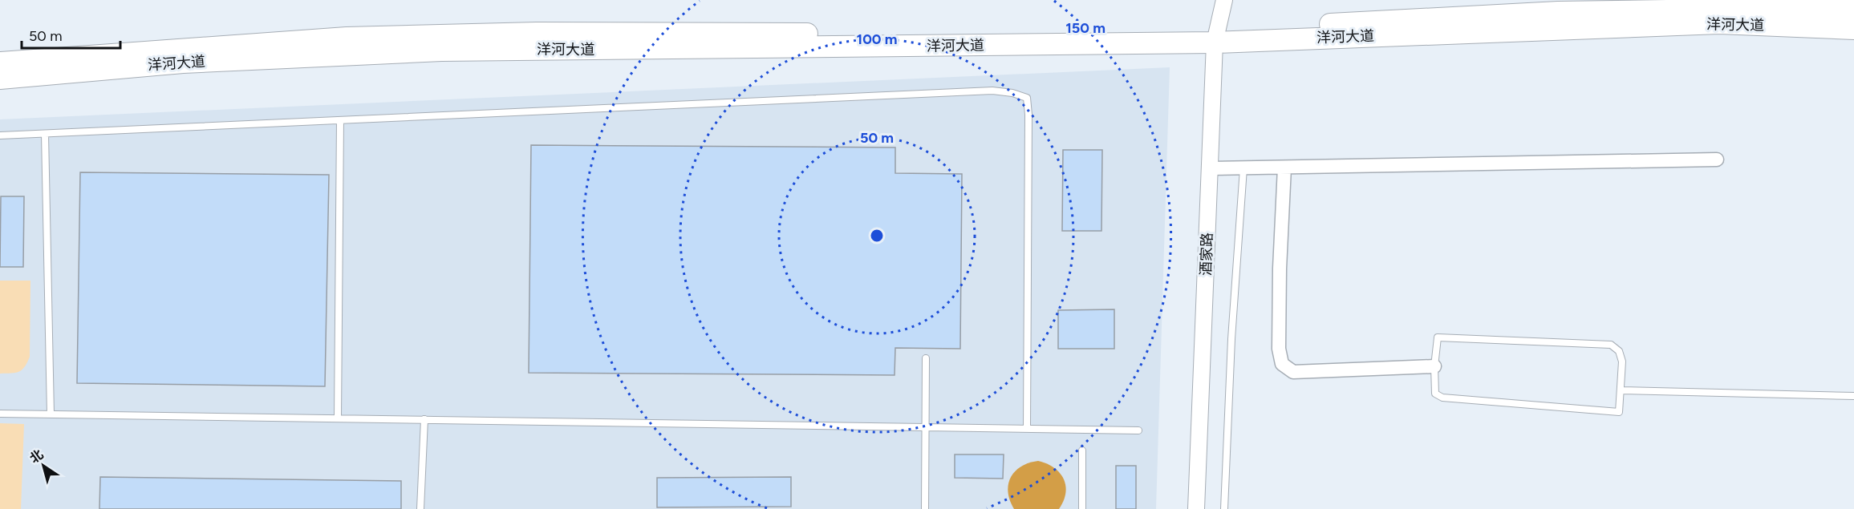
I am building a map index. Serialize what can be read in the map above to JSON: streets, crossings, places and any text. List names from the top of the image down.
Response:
{
  "streets": {
    "main road": ["洋河大道"],
    "street": ["酒家路"]
  },
  "crossings": [
    ["洋河大道", "酒家路"]
  ],
  "scale_bar": "50 m",
  "north": "top left",
  "rings": ["150 m", "100 m", "50 m"]
}
